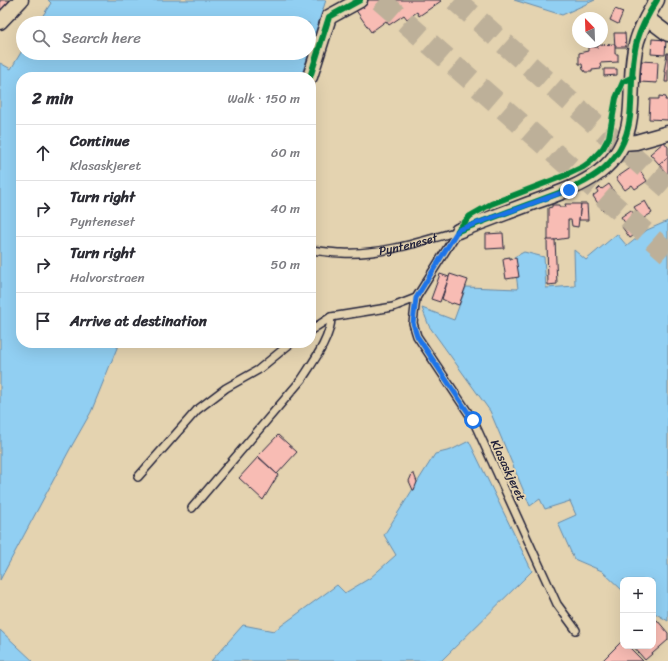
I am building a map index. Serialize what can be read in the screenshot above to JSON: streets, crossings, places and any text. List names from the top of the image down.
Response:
{
  "streets": {
    "lane": ["Pynteneset", "Klasaskjeret"]
  },
  "crossings": [
    ["Pynteneset", "Klasaskjeret"]
  ],
  "north": "top left",
  "page": {
    "search": "Search here",
    "heading": ["2 min", "Walk · 150 m"],
    "list": [
      ["Continue", "Klasaskjeret", "60 m"],
      ["Turn right", "Pynteneset", "40 m"],
      ["Turn right", "Halvorstraen", "50 m"],
      "Arrive at destination"
    ],
    "map_buttons": ["+", "−"]
  }
}
